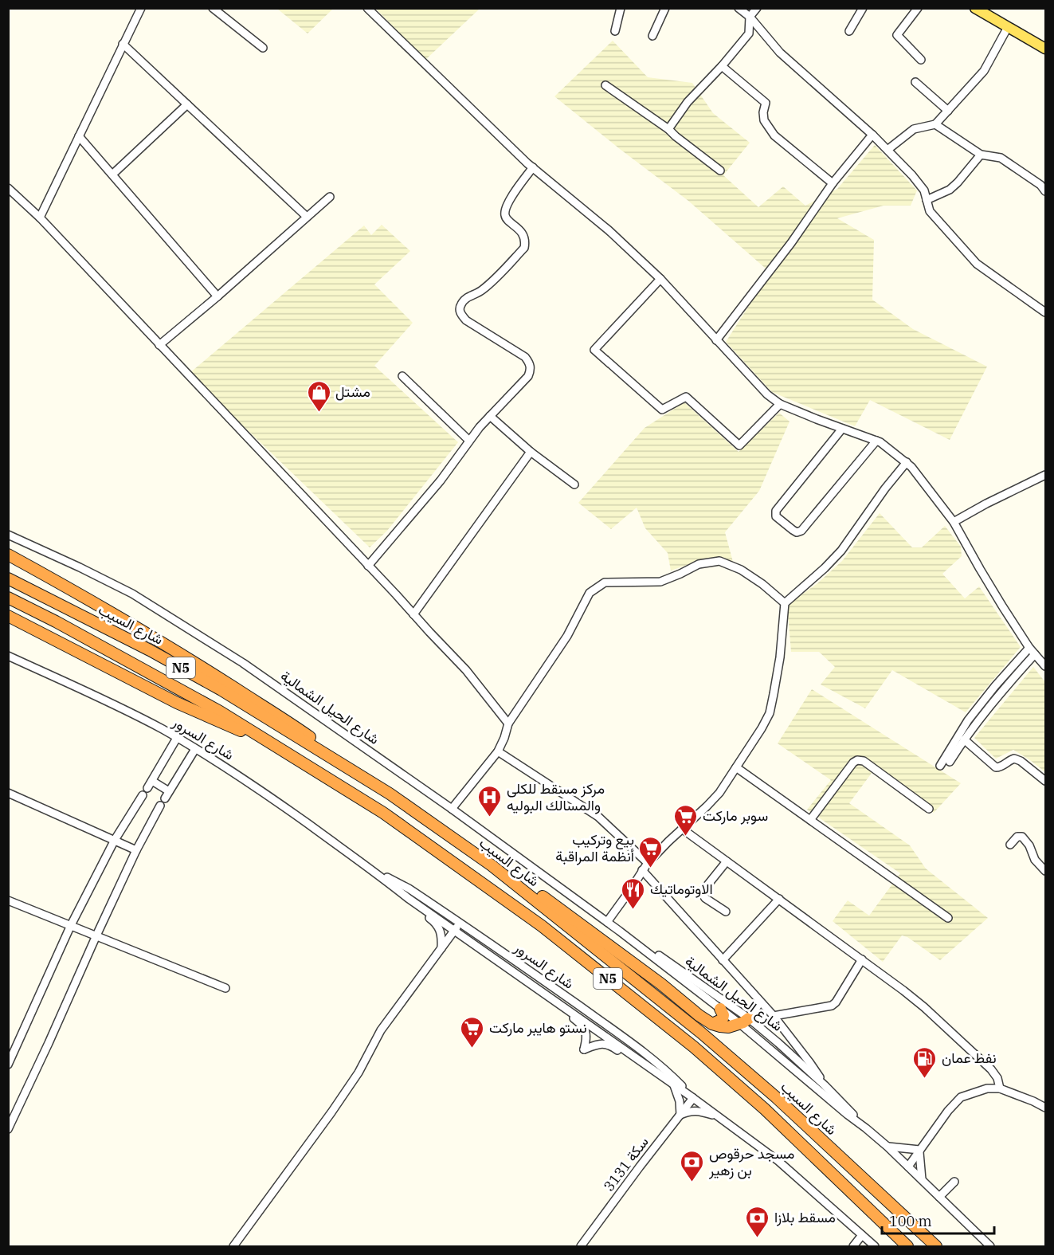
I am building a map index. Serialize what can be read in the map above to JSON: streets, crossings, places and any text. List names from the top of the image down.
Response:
{
  "streets": {
    "highway": ["شارع السيب", "N5"],
    "street": ["شارع الحيل الشمالية", "شارع السرور", "سكة 3131"]
  },
  "crossings": [
    ["شارع السرور", "سكة 3131"]
  ],
  "places": {
    "shop": ["مشتل"],
    "hospital": ["مركز مسقط للكلى والمسالك البوليه"],
    "supermarket": ["سوبر ماركت", "بيع وتركيب أنظمة المراقبة", "نستو هايبر ماركت"],
    "restaurant": ["الاوتوماتيك"],
    "fuel station": ["نفط عمان"],
    "bank": ["مسجد حرقوص بن زهير", "مسقط بلازا"]
  },
  "scale_bar": "100 m"
}
